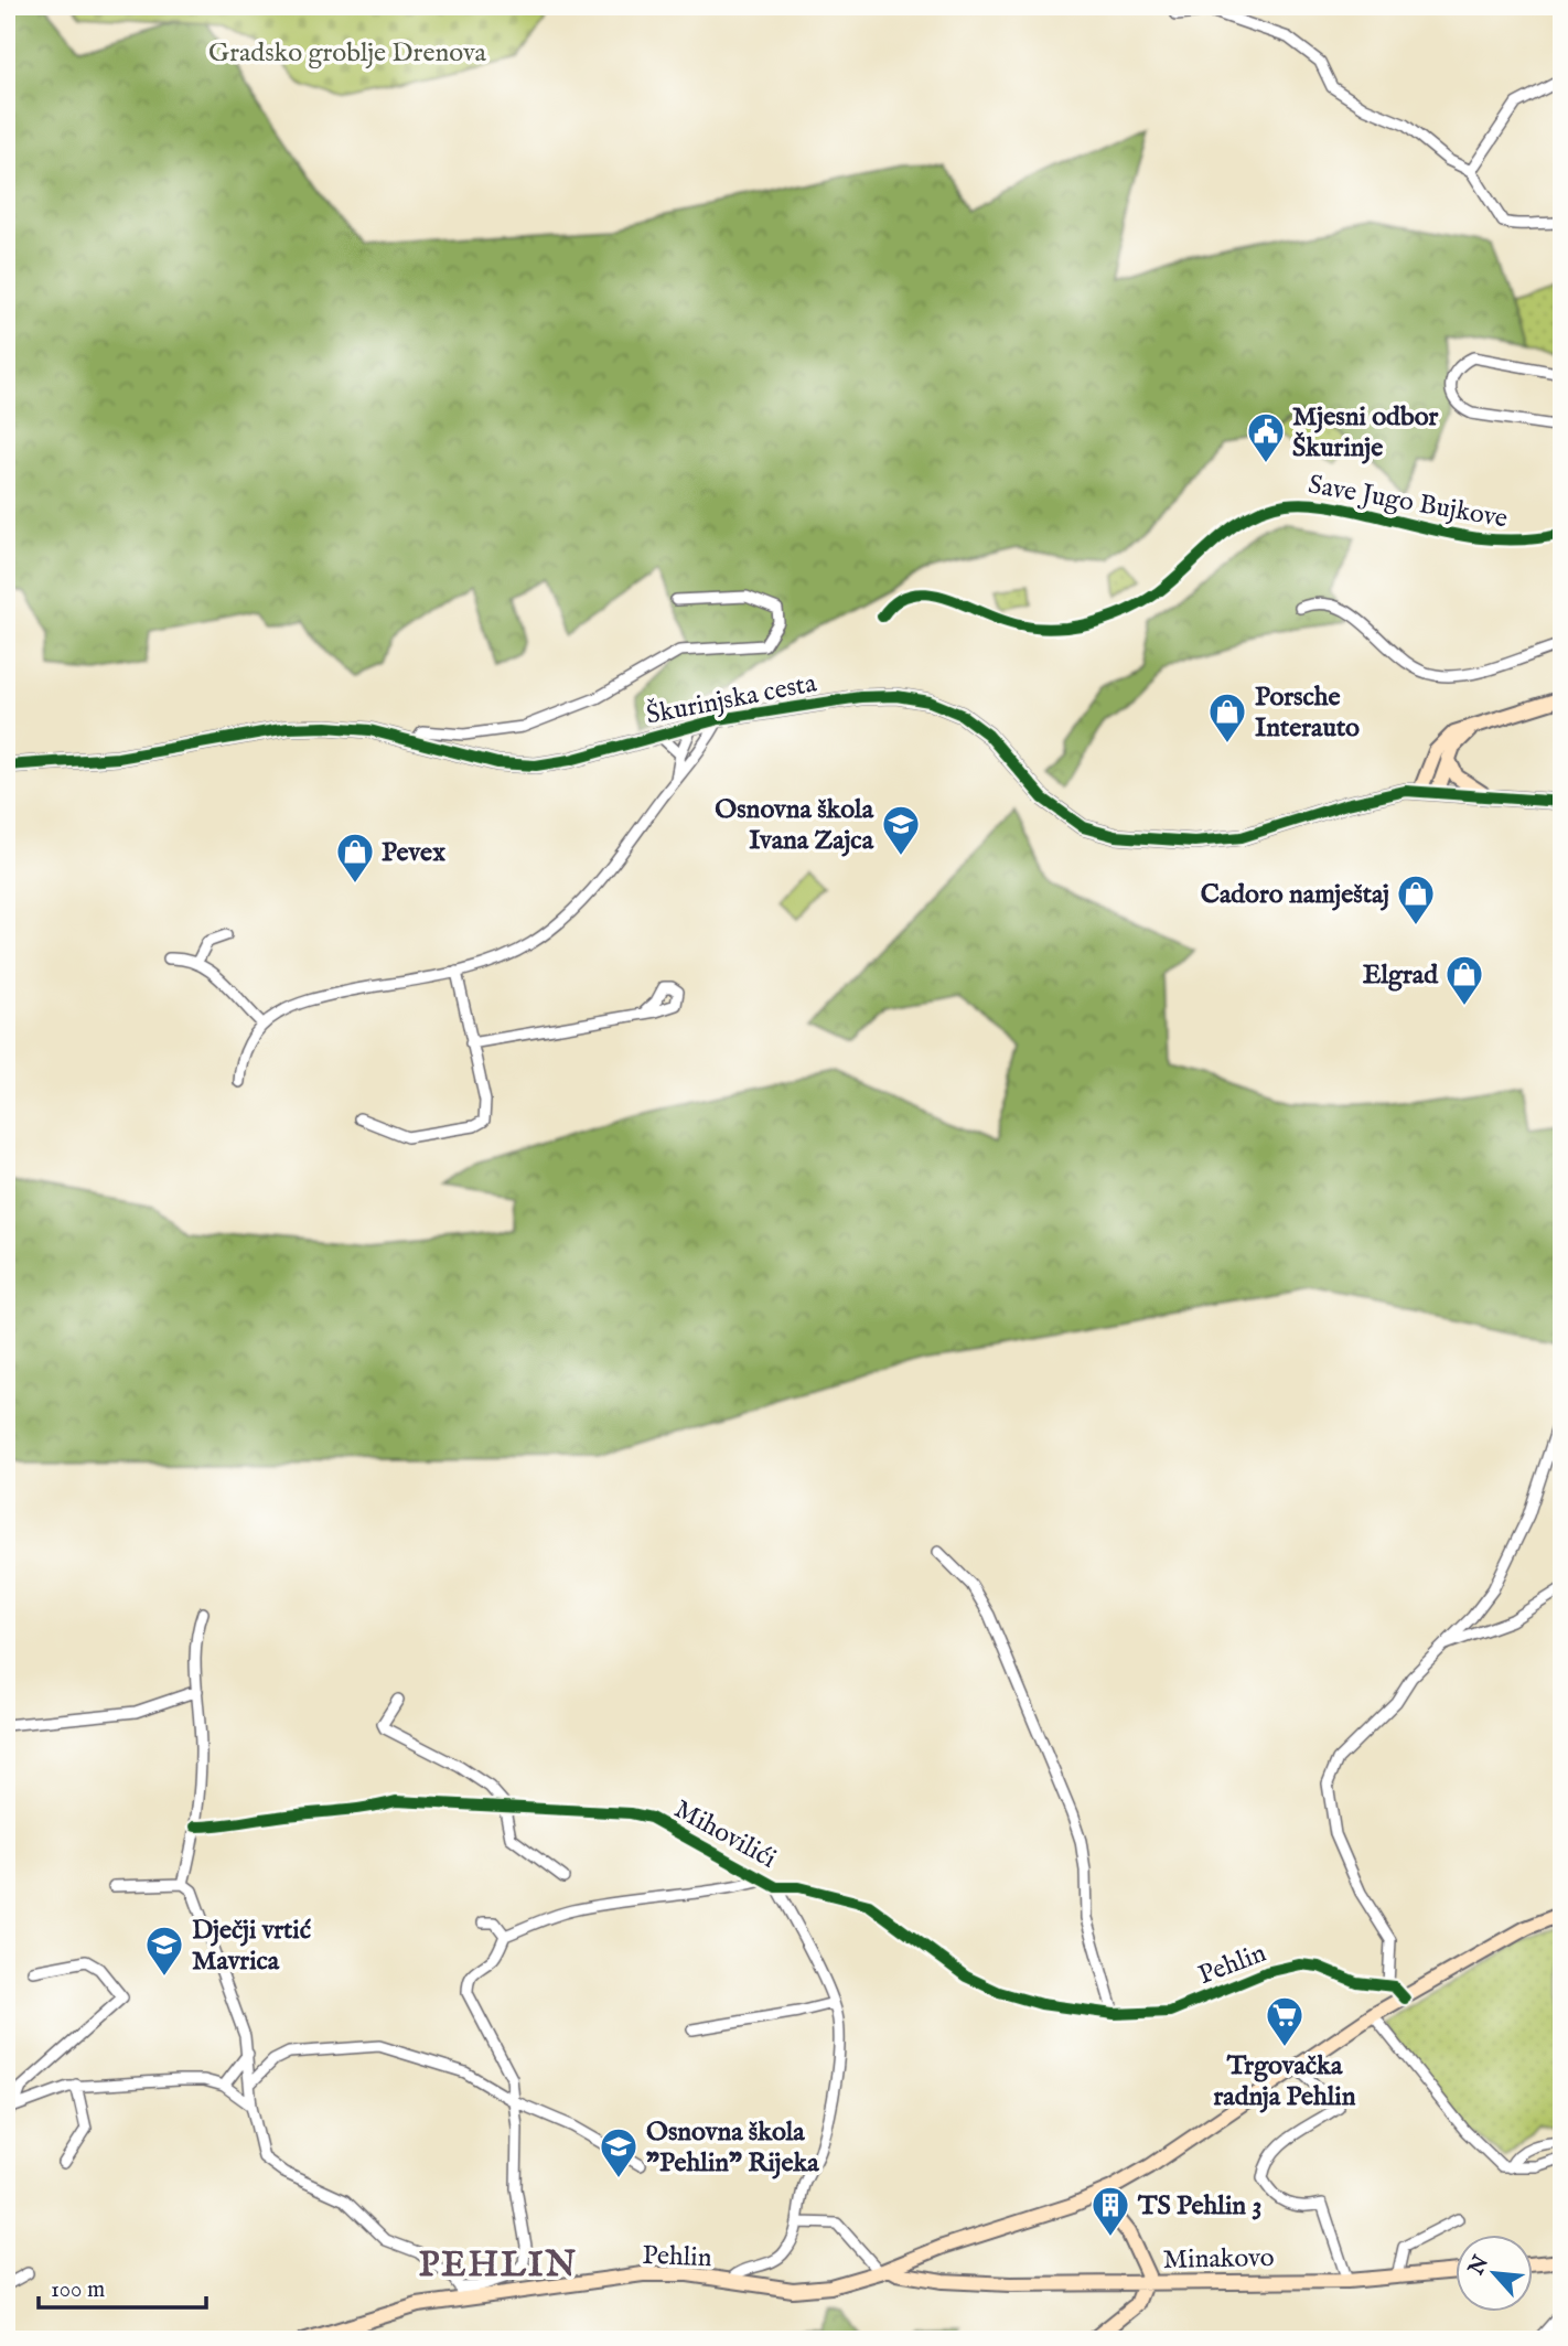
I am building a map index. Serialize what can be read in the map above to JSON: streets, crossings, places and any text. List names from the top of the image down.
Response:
{
  "streets": {
    "street": [
      "Save Jugo Bujkove",
      "Škurinjska cesta",
      "Mihovilići",
      "Pehlin",
      "Minakovo"
    ]
  },
  "crossings": [
    ["Mihovilići", "Pehlin"],
    ["Pehlin", "Minakovo"]
  ],
  "districts": ["PEHLIN"],
  "parks": ["Gradsko groblje Drenova"],
  "places": {
    "public building": ["Mjesni odbor Škurinje"],
    "shop": [
      "Porsche Interauto",
      "Pevex",
      "Cadoro namještaj",
      "Elgrad"
    ],
    "school or university": ["Osnovna škola Ivana Zajca", "Dječji vrtić Mavrica", "Osnovna škola \"Pehlin\" Rijeka"],
    "supermarket": ["Trgovačka radnja Pehlin"],
    "building": ["TS Pehlin 3"]
  },
  "scale_bar": "100 m",
  "north": "top left"
}
